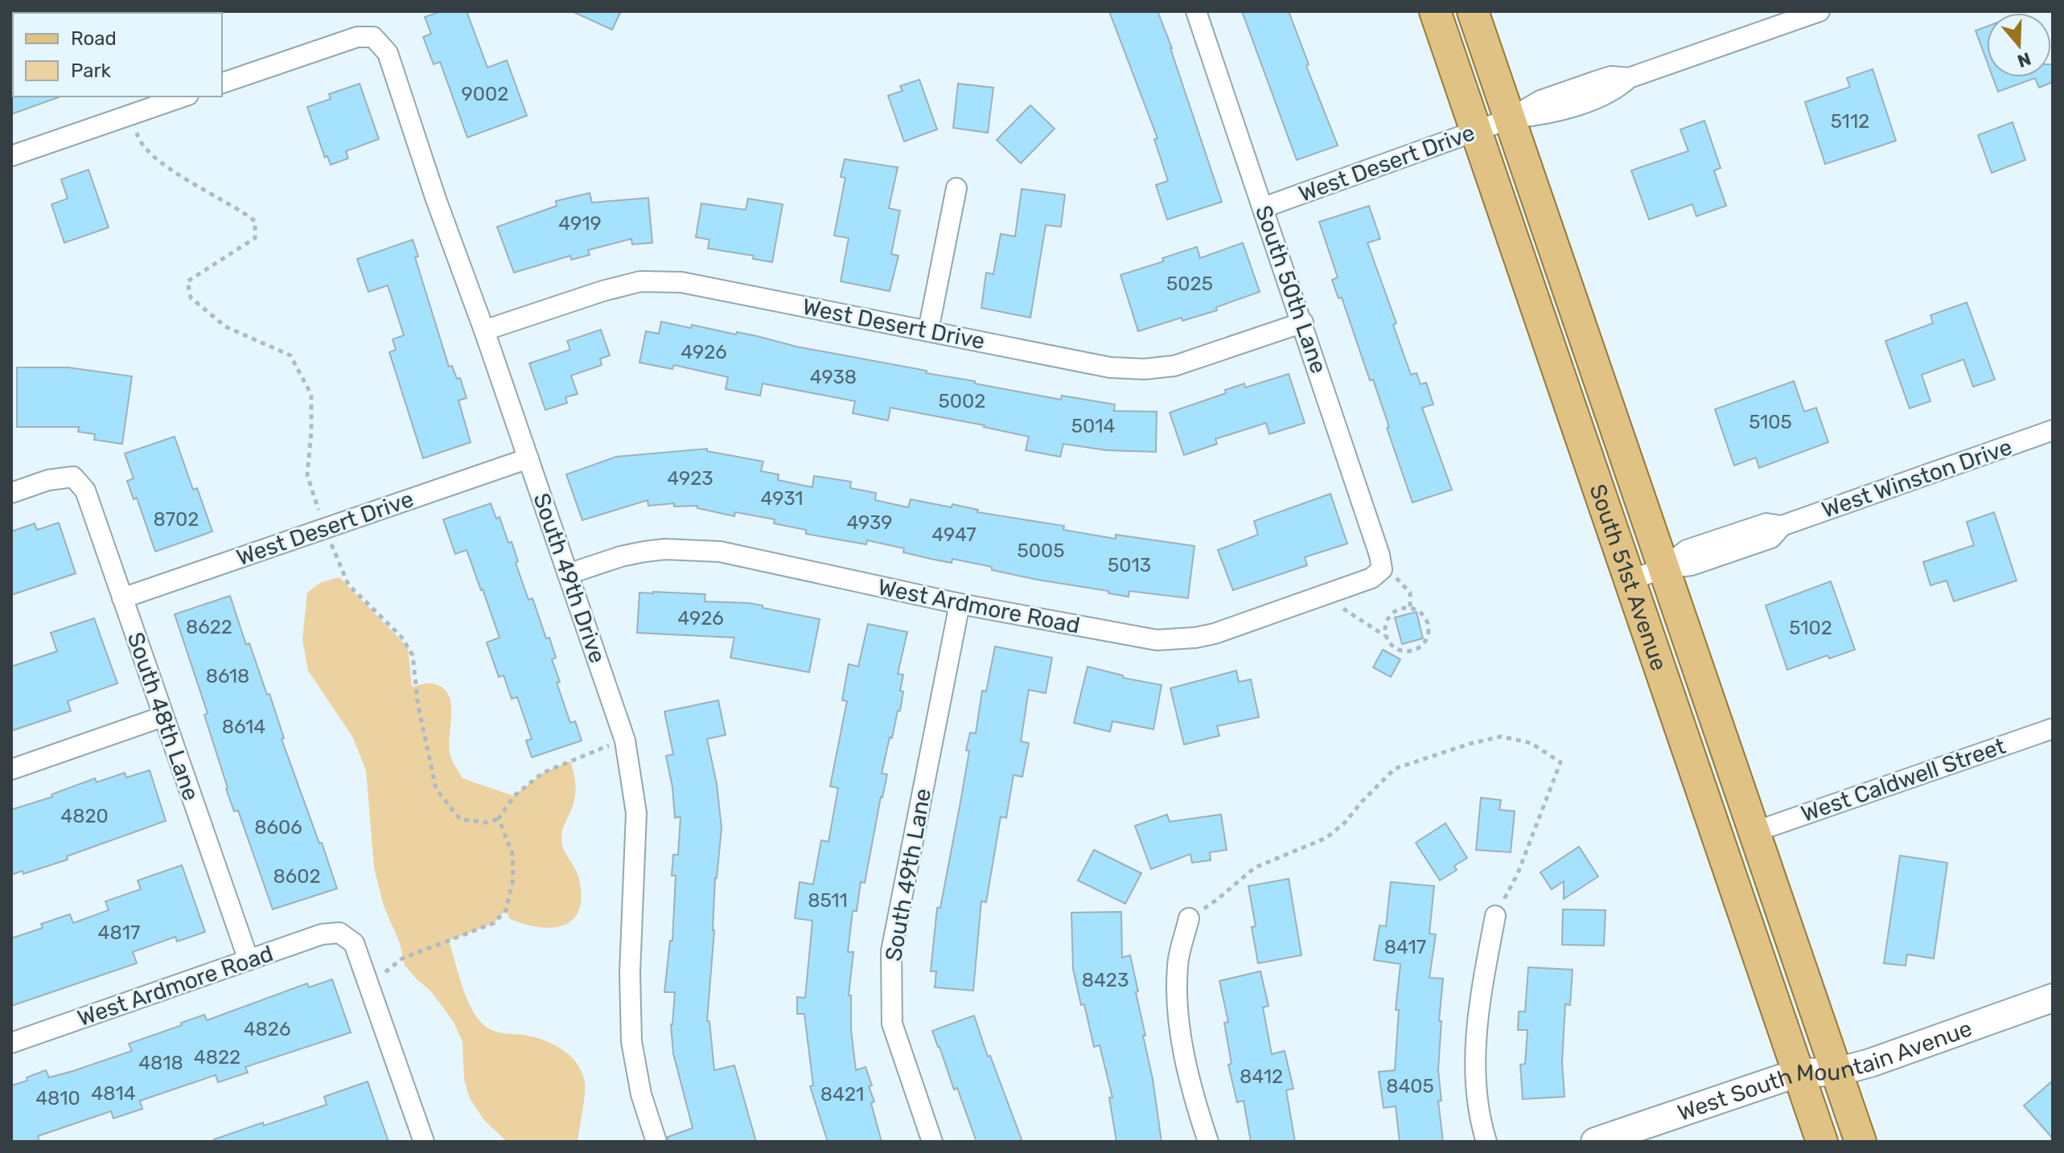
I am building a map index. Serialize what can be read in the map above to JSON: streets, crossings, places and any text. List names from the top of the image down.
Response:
{
  "streets": {
    "main road": ["South 51st Avenue"],
    "street": [
      "West Desert Drive",
      "South 50th Lane",
      "West Winston Drive",
      "South 49th Drive",
      "West Ardmore Road",
      "South 48th Lane",
      "West Caldwell Street",
      "South 49th Lane",
      "West South Mountain Avenue"
    ]
  },
  "crossings": [
    ["West Desert Drive", "South 50th Lane"],
    ["West Desert Drive", "South 51st Avenue"],
    ["West Desert Drive", "South 49th Drive"],
    ["West Desert Drive", "South 48th Lane"],
    ["South 50th Lane", "West Ardmore Road"],
    ["West Winston Drive", "South 51st Avenue"],
    ["South 51st Avenue", "West Caldwell Street"],
    ["South 51st Avenue", "West South Mountain Avenue"],
    ["South 49th Drive", "West Ardmore Road"],
    ["West Ardmore Road", "South 48th Lane"],
    ["West Ardmore Road", "South 49th Lane"]
  ],
  "house_numbers": [
    "9002",
    "5112",
    "4919",
    "5025",
    "4926",
    "4938",
    "5002",
    "5105",
    "5014",
    "4923",
    "4931",
    "8702",
    "4939",
    "4947",
    "5005",
    "5013",
    "4926",
    "8622",
    "5102",
    "8618",
    "8614",
    "4820",
    "8606",
    "8602",
    "8511",
    "4817",
    "8417",
    "8423",
    "4826",
    "4822",
    "4818",
    "8412",
    "8405",
    "4814",
    "8421",
    "4810"
  ],
  "legend": ["Road", "Park"],
  "north": "bottom"
}
